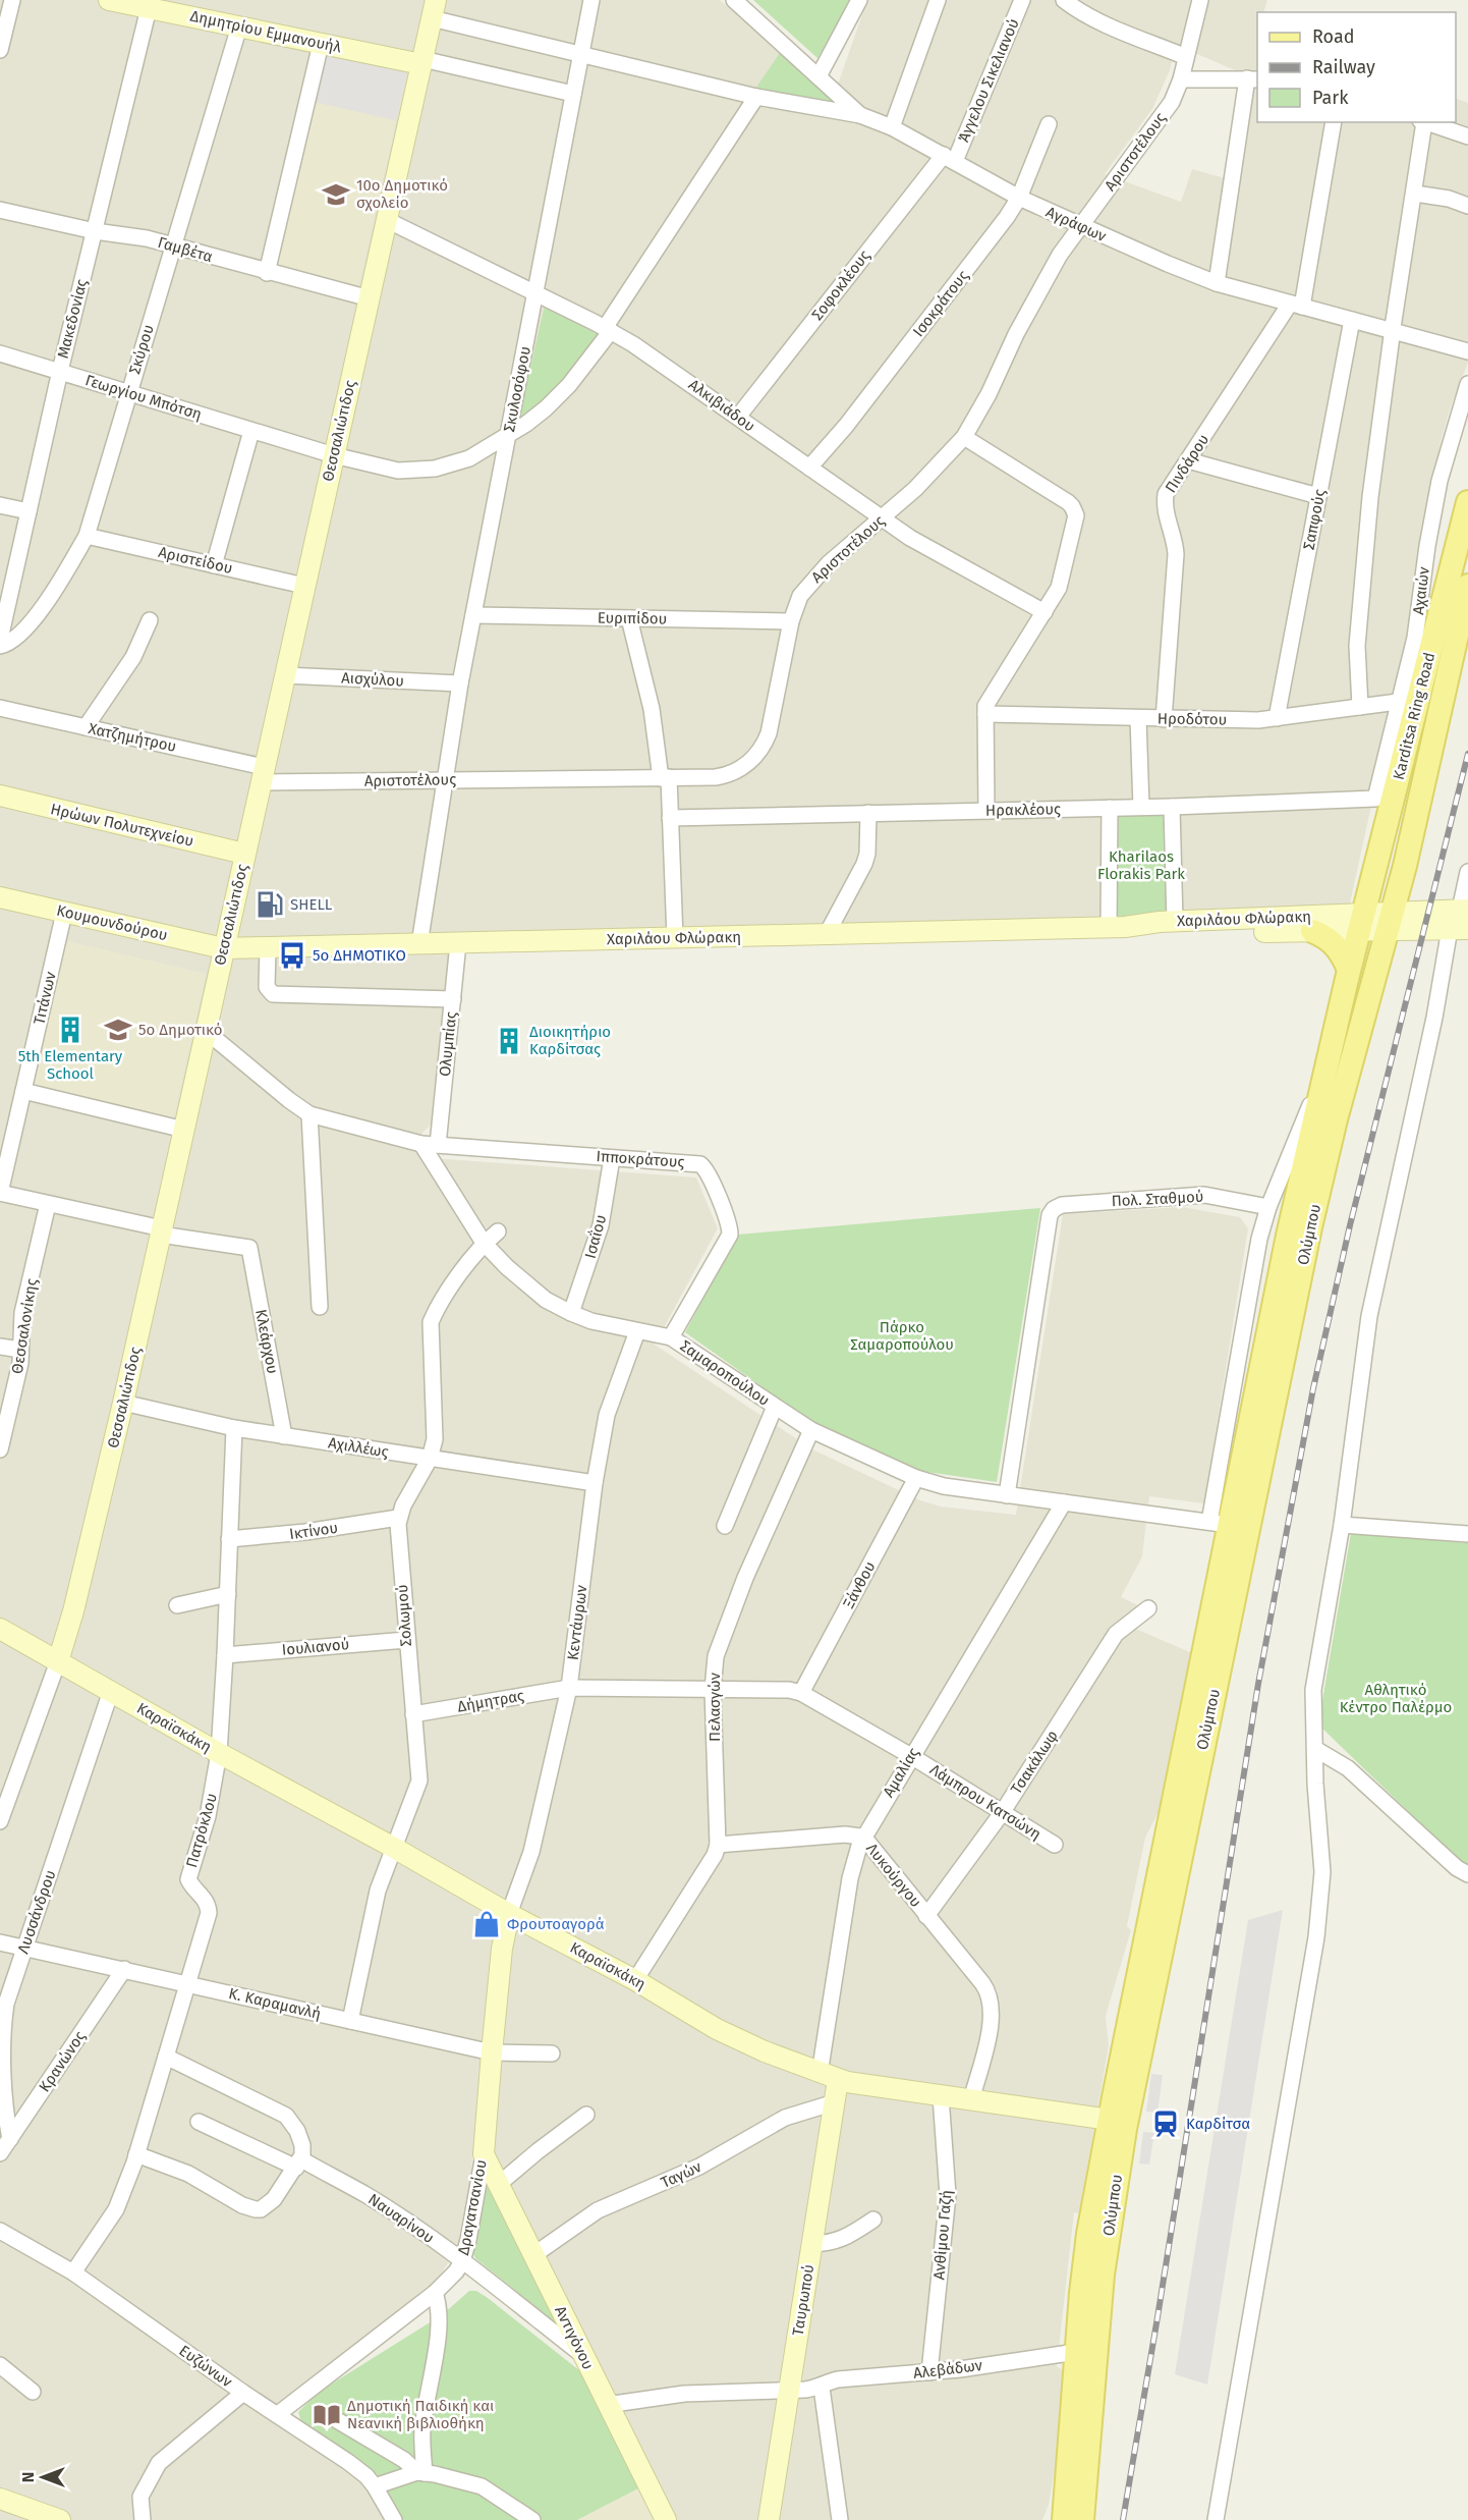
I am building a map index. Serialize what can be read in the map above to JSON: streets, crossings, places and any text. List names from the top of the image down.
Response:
{
  "streets": {
    "main road": [
      "Δημητρίου Εμμανουήλ",
      "Θεσσαλιώτιδος",
      "Karditsa Ring Road",
      "Ηρώων Πολυτεχνείου",
      "Χαριλάου Φλώρακη",
      "Κουμουνδούρου",
      "Ολύμπου",
      "Καραϊσκάκη",
      "Δραγατσανίου",
      "Ταυρωπού",
      "Αντιγόνου"
    ],
    "street": [
      "Άγγελου Σικελιανού",
      "Αριστοτέλους",
      "Αγράφων",
      "Γαμβέτα",
      "Σοφοκλέους",
      "Ισοκράτους",
      "Μακεδονίας",
      "Σκύρου",
      "Σκυλοσόφου",
      "Γεωργίου Μπότση",
      "Αλκιβιάδου",
      "Πινδάρου",
      "Σαπφούς",
      "Αριστείδου",
      "Αχαιών",
      "Ευριπίδου",
      "Αισχύλου",
      "Ηροδότου",
      "Χατζημήτρου",
      "Ηρακλέους",
      "Τιτάνων",
      "Ολυμπίας",
      "Ιπποκράτους",
      "Πολ. Σταθμού",
      "Ισαΐου",
      "Θεσσαλονίκης",
      "Κλεάρχου",
      "Σαμαροπούλου",
      "Αχιλλέως",
      "Ικτίνου",
      "Ξάνθου",
      "Σολωμού",
      "Κεντάυρων",
      "Ιουλιανού",
      "Δήμητρας",
      "Πελασγών",
      "Τσακάλωφ",
      "Αμαλίας",
      "Λάμπρου Κατσώνη",
      "Πατρόκλου",
      "Λυκούργου",
      "Λυσσάνδρου",
      "Κ. Καραμανλή",
      "Κρανώνος",
      "Ταγών",
      "Ναυαρίνου",
      "Ανθίμου Γαζή",
      "Ευζώνων",
      "Αλεβάδων"
    ]
  },
  "crossings": [
    ["Δημητρίου Εμμανουήλ", "Μακεδονίας"],
    ["Δημητρίου Εμμανουήλ", "Σκύρου"],
    ["Δημητρίου Εμμανουήλ", "Θεσσαλιώτιδος"],
    ["Άγγελου Σικελιανού", "Αγράφων"],
    ["Άγγελου Σικελιανού", "Σοφοκλέους"],
    ["Αριστοτέλους", "Αγράφων"],
    ["Αριστοτέλους", "Σκυλοσόφου"],
    ["Αριστοτέλους", "Αλκιβιάδου"],
    ["Αριστοτέλους", "Θεσσαλιώτιδος"],
    ["Αριστοτέλους", "Ευριπίδου"],
    ["Αριστοτέλους", "Χατζημήτρου"],
    ["Αγράφων", "Σοφοκλέους"],
    ["Αγράφων", "Ισοκράτους"],
    ["Αγράφων", "Πινδάρου"],
    ["Αγράφων", "Σαπφούς"],
    ["Γαμβέτα", "Μακεδονίας"],
    ["Γαμβέτα", "Σκύρου"],
    ["Γαμβέτα", "Θεσσαλιώτιδος"],
    ["Σοφοκλέους", "Αλκιβιάδου"],
    ["Ισοκράτους", "Αλκιβιάδου"],
    ["Μακεδονίας", "Γεωργίου Μπότση"],
    ["Σκύρου", "Γεωργίου Μπότση"],
    ["Σκύρου", "Αριστείδου"],
    ["Σκυλοσόφου", "Γεωργίου Μπότση"],
    ["Σκυλοσόφου", "Αλκιβιάδου"],
    ["Σκυλοσόφου", "Ευριπίδου"],
    ["Σκυλοσόφου", "Αισχύλου"],
    ["Σκυλοσόφου", "Χαριλάου Φλώρακη"],
    ["Γεωργίου Μπότση", "Αλκιβιάδου"],
    ["Γεωργίου Μπότση", "Θεσσαλιώτιδος"],
    ["Αλκιβιάδου", "Θεσσαλιώτιδος"],
    ["Θεσσαλιώτιδος", "Αριστείδου"],
    ["Θεσσαλιώτιδος", "Αισχύλου"],
    ["Θεσσαλιώτιδος", "Χατζημήτρου"],
    ["Θεσσαλιώτιδος", "Ηρώων Πολυτεχνείου"],
    ["Θεσσαλιώτιδος", "Χαριλάου Φλώρακη"],
    ["Θεσσαλιώτιδος", "Κουμουνδούρου"],
    ["Θεσσαλιώτιδος", "Κλεάρχου"],
    ["Θεσσαλιώτιδος", "Αχιλλέως"],
    ["Θεσσαλιώτιδος", "Καραϊσκάκη"],
    ["Πινδάρου", "Ηροδότου"],
    ["Σαπφούς", "Ηροδότου"],
    ["Αχαιών", "Ηροδότου"],
    ["Αχαιών", "Ηρακλέους"],
    ["Karditsa Ring Road", "Χαριλάου Φλώρακη"],
    ["Karditsa Ring Road", "Ολύμπου"],
    ["Χαριλάου Φλώρακη", "Κουμουνδούρου"],
    ["Χαριλάου Φλώρακη", "Ολυμπίας"],
    ["Χαριλάου Φλώρακη", "Ολύμπου"],
    ["Κουμουνδούρου", "Τιτάνων"],
    ["Ολυμπίας", "Ιπποκράτους"],
    ["Ιπποκράτους", "Ισαΐου"],
    ["Ιπποκράτους", "Σαμαροπούλου"],
    ["Πολ. Σταθμού", "Σαμαροπούλου"],
    ["Ολύμπου", "Σαμαροπούλου"],
    ["Ολύμπου", "Καραϊσκάκη"],
    ["Ολύμπου", "Αλεβάδων"],
    ["Ισαΐου", "Σαμαροπούλου"],
    ["Κλεάρχου", "Αχιλλέως"],
    ["Σαμαροπούλου", "Ξάνθου"],
    ["Σαμαροπούλου", "Κεντάυρων"],
    ["Σαμαροπούλου", "Πελασγών"],
    ["Σαμαροπούλου", "Αμαλίας"],
    ["Αχιλλέως", "Κεντάυρων"],
    ["Αχιλλέως", "Πατρόκλου"],
    ["Ικτίνου", "Σολωμού"],
    ["Ικτίνου", "Πατρόκλου"],
    ["Ξάνθου", "Λάμπρου Κατσώνη"],
    ["Σολωμού", "Ιουλιανού"],
    ["Σολωμού", "Δήμητρας"],
    ["Σολωμού", "Καραϊσκάκη"],
    ["Σολωμού", "Κ. Καραμανλή"],
    ["Κεντάυρων", "Δήμητρας"],
    ["Κεντάυρων", "Καραϊσκάκη"],
    ["Κεντάυρων", "Λάμπρου Κατσώνη"],
    ["Κεντάυρων", "Δραγατσανίου"],
    ["Ιουλιανού", "Πατρόκλου"],
    ["Δήμητρας", "Λάμπρου Κατσώνη"],
    ["Πελασγών", "Καραϊσκάκη"],
    ["Πελασγών", "Λάμπρου Κατσώνη"],
    ["Πελασγών", "Λυκούργου"],
    ["Καραϊσκάκη", "Αμαλίας"],
    ["Καραϊσκάκη", "Πατρόκλου"],
    ["Καραϊσκάκη", "Λυκούργου"],
    ["Καραϊσκάκη", "Λυσσάνδρου"],
    ["Καραϊσκάκη", "Δραγατσανίου"],
    ["Καραϊσκάκη", "Ανθίμου Γαζή"],
    ["Καραϊσκάκη", "Ταυρωπού"],
    ["Τσακάλωφ", "Λάμπρου Κατσώνη"],
    ["Τσακάλωφ", "Λυκούργου"],
    ["Αμαλίας", "Λάμπρου Κατσώνη"],
    ["Αμαλίας", "Λυκούργου"],
    ["Αμαλίας", "Ταυρωπού"],
    ["Πατρόκλου", "Κ. Καραμανλή"],
    ["Πατρόκλου", "Ευζώνων"],
    ["Λυσσάνδρου", "Κ. Καραμανλή"],
    ["Λυσσάνδρου", "Κρανώνος"],
    ["Κ. Καραμανλή", "Κρανώνος"],
    ["Κ. Καραμανλή", "Δραγατσανίου"],
    ["Ταγών", "Ταυρωπού"],
    ["Ταγών", "Αντιγόνου"],
    ["Δραγατσανίου", "Ναυαρίνου"],
    ["Δραγατσανίου", "Αντιγόνου"],
    ["Δραγατσανίου", "Ευζώνων"],
    ["Ναυαρίνου", "Αντιγόνου"],
    ["Ανθίμου Γαζή", "Αλεβάδων"],
    ["Ταυρωπού", "Αλεβάδων"],
    ["Αντιγόνου", "Αλεβάδων"]
  ],
  "parks": ["Kharilaos Florakis Park", "Πάρκο Σαμαροπούλου", "Αθλητικό Κέντρο Παλέρμο"],
  "places": {
    "school or university": ["10ο Δημοτικό σχολείο", "5ο Δημοτικό"],
    "fuel station": ["SHELL"],
    "bus stop": ["5ο ΔΗΜΟΤΙΚΟ"],
    "building": ["5th Elementary School", "Διοικητήριο Καρδίτσας"],
    "shop": ["Φρουτοαγορά"],
    "station": ["Καρδίτσα"],
    "library": ["Δημοτική Παιδική και Νεανική βιβλιοθήκη"]
  },
  "legend": ["Road", "Railway", "Park"],
  "north": "left"
}
